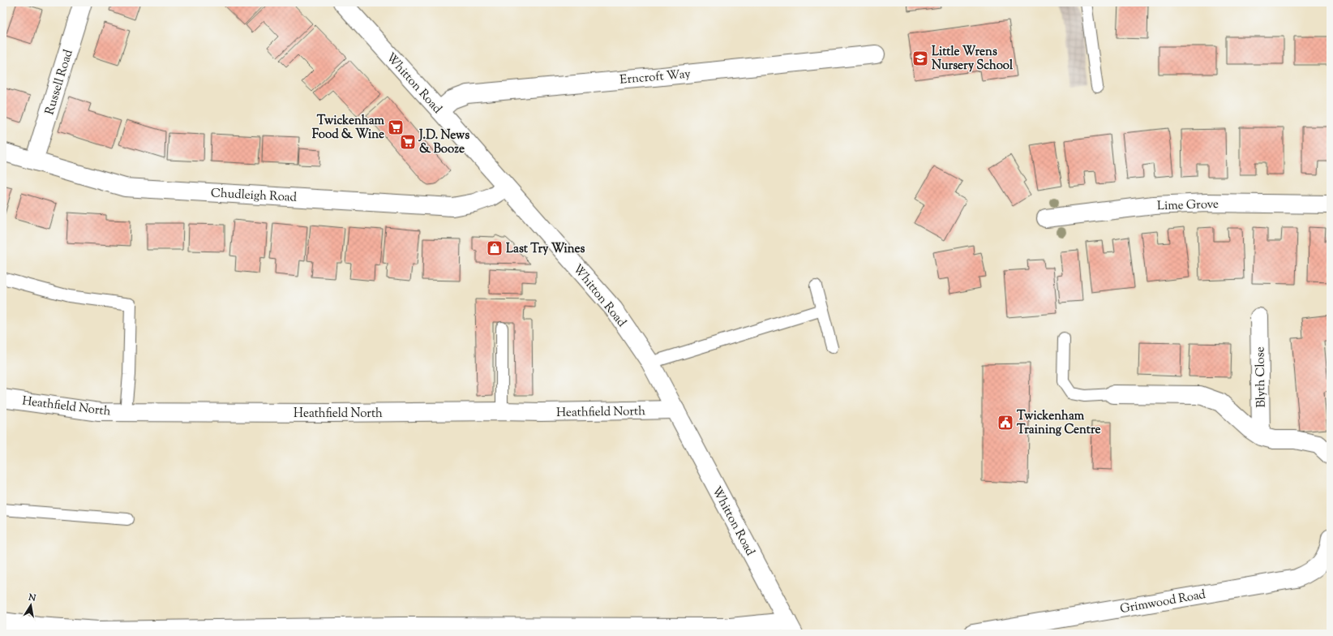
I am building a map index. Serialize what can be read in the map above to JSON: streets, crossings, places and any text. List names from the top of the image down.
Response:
{
  "streets": {
    "street": [
      "Erncroft Way",
      "Russell Road",
      "Whitton Road",
      "Chudleigh Road",
      "Lime Grove",
      "Blyth Close",
      "Heathfield North",
      "Grimwood Road"
    ]
  },
  "crossings": [
    ["Erncroft Way", "Whitton Road"],
    ["Russell Road", "Chudleigh Road"],
    ["Whitton Road", "Chudleigh Road"],
    ["Whitton Road", "Heathfield North"]
  ],
  "places": {
    "school or university": ["Little Wrens Nursery School"],
    "supermarket": ["Twickenham Food & Wine", "J.D. News & Booze"],
    "shop": ["Last Try Wines"],
    "public building": ["Twickenham Training Centre"]
  },
  "north": "top"
}
